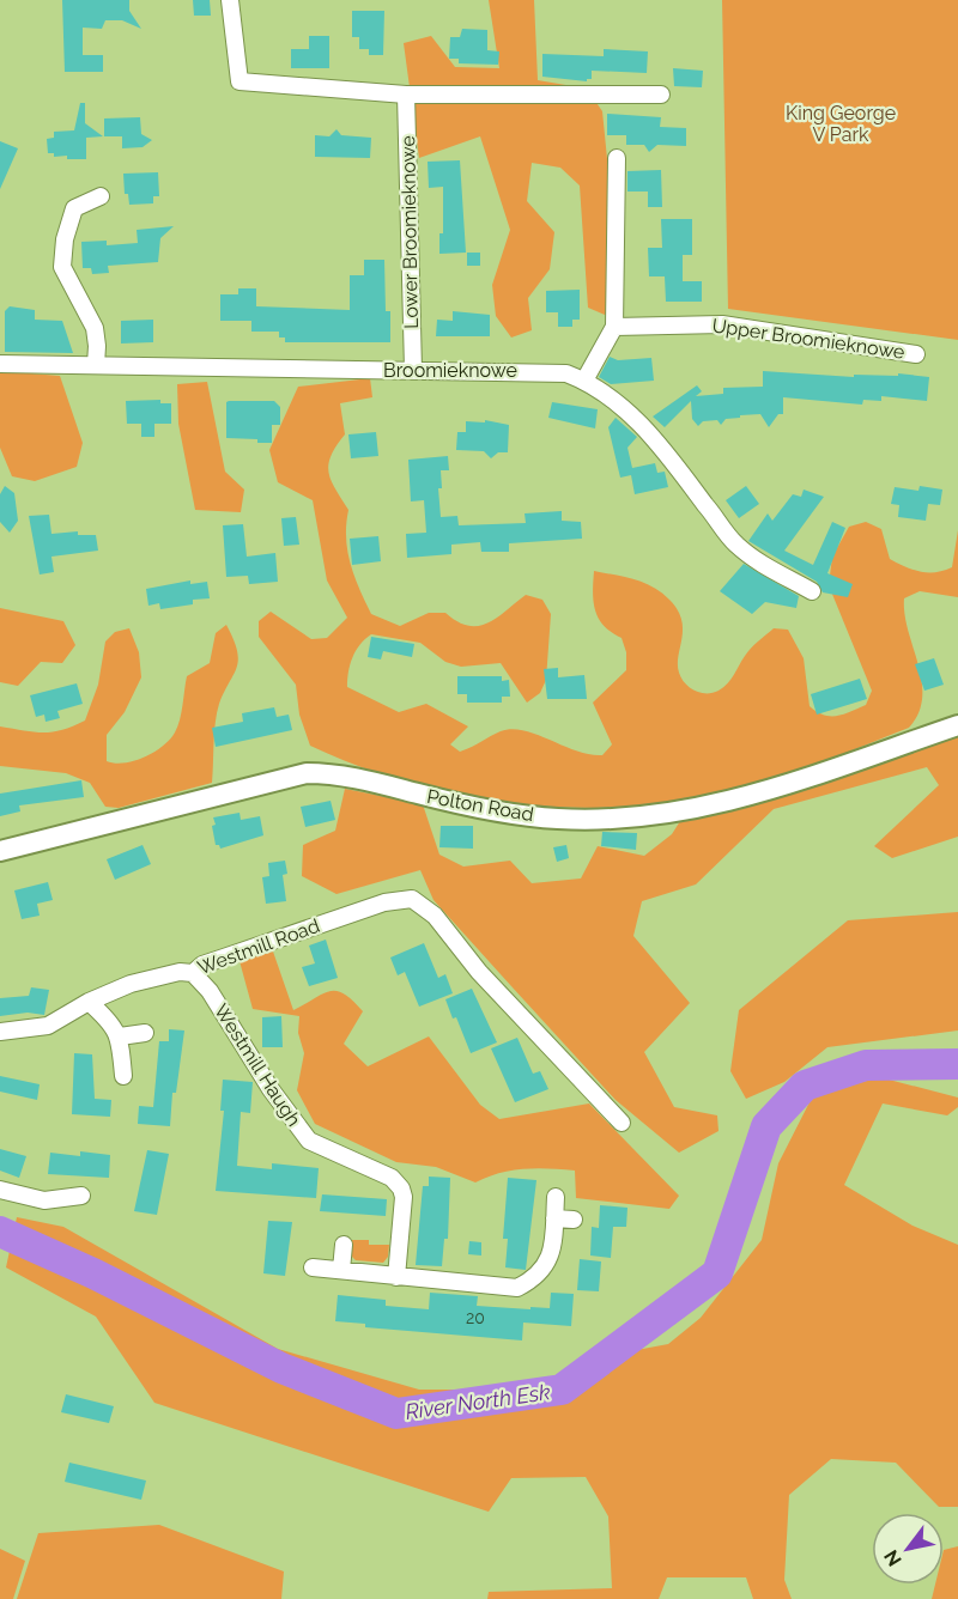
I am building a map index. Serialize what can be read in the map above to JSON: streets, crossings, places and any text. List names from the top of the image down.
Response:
{
  "streets": {
    "street": [
      "Lower Broomieknowe",
      "Upper Broomieknowe",
      "Broomieknowe",
      "Polton Road",
      "Westmill Road",
      "Westmill Haugh"
    ]
  },
  "crossings": [
    ["Lower Broomieknowe", "Broomieknowe"],
    ["Westmill Road", "Westmill Haugh"]
  ],
  "water": ["River North Esk"],
  "parks": ["King George V Park"],
  "house_numbers": ["20"],
  "north": "bottom left"
}
